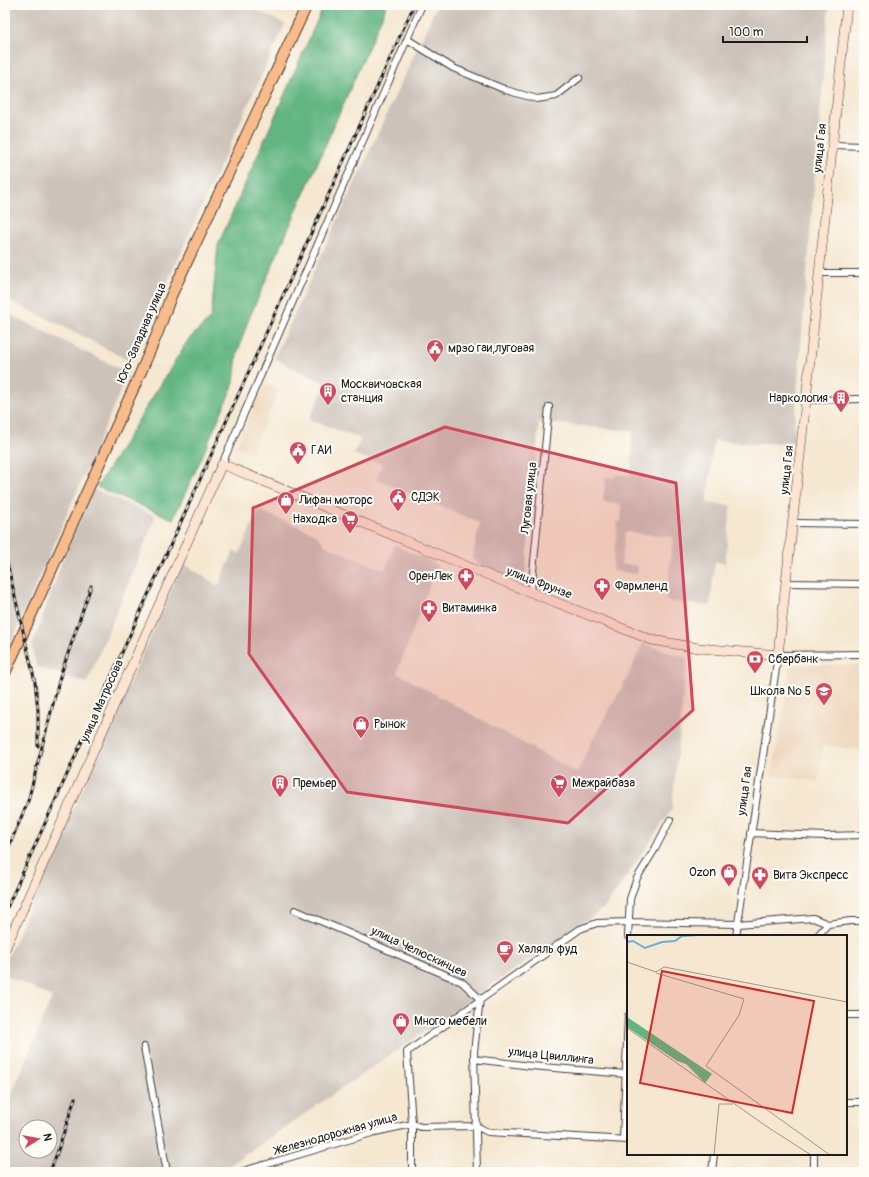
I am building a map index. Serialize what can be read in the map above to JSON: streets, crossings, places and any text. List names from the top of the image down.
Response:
{
  "streets": {
    "main road": ["Юго-Западная улица"],
    "street": [
      "улица Гая",
      "Луговая улица",
      "улица Фрунзе",
      "улица Матросова",
      "улица Челюскинцев",
      "улица Цвиллинга",
      "Железнодорожная улица"
    ]
  },
  "crossings": [
    ["улица Гая", "улица Фрунзе"],
    ["Луговая улица", "улица Фрунзе"],
    ["улица Фрунзе", "улица Матросова"]
  ],
  "places": {
    "public building": ["мрэо гаи,луговая", "ГАИ", "СДЭК"],
    "building": ["Москвичовская станция", "Наркология", "Премьер"],
    "shop": [
      "Лифан моторс",
      "Рынок",
      "Ozon",
      "Много мебели"
    ],
    "supermarket": ["Находка", "Межрайбаза"],
    "pharmacy": [
      "ОренЛек",
      "Фармленд",
      "Витаминка",
      "Вита Экспресс"
    ],
    "bank": ["Сбербанк"],
    "school or university": ["Школа № 5"],
    "cafe": ["Халяль фуд"]
  },
  "scale_bar": "100 m",
  "north": "right"
}
